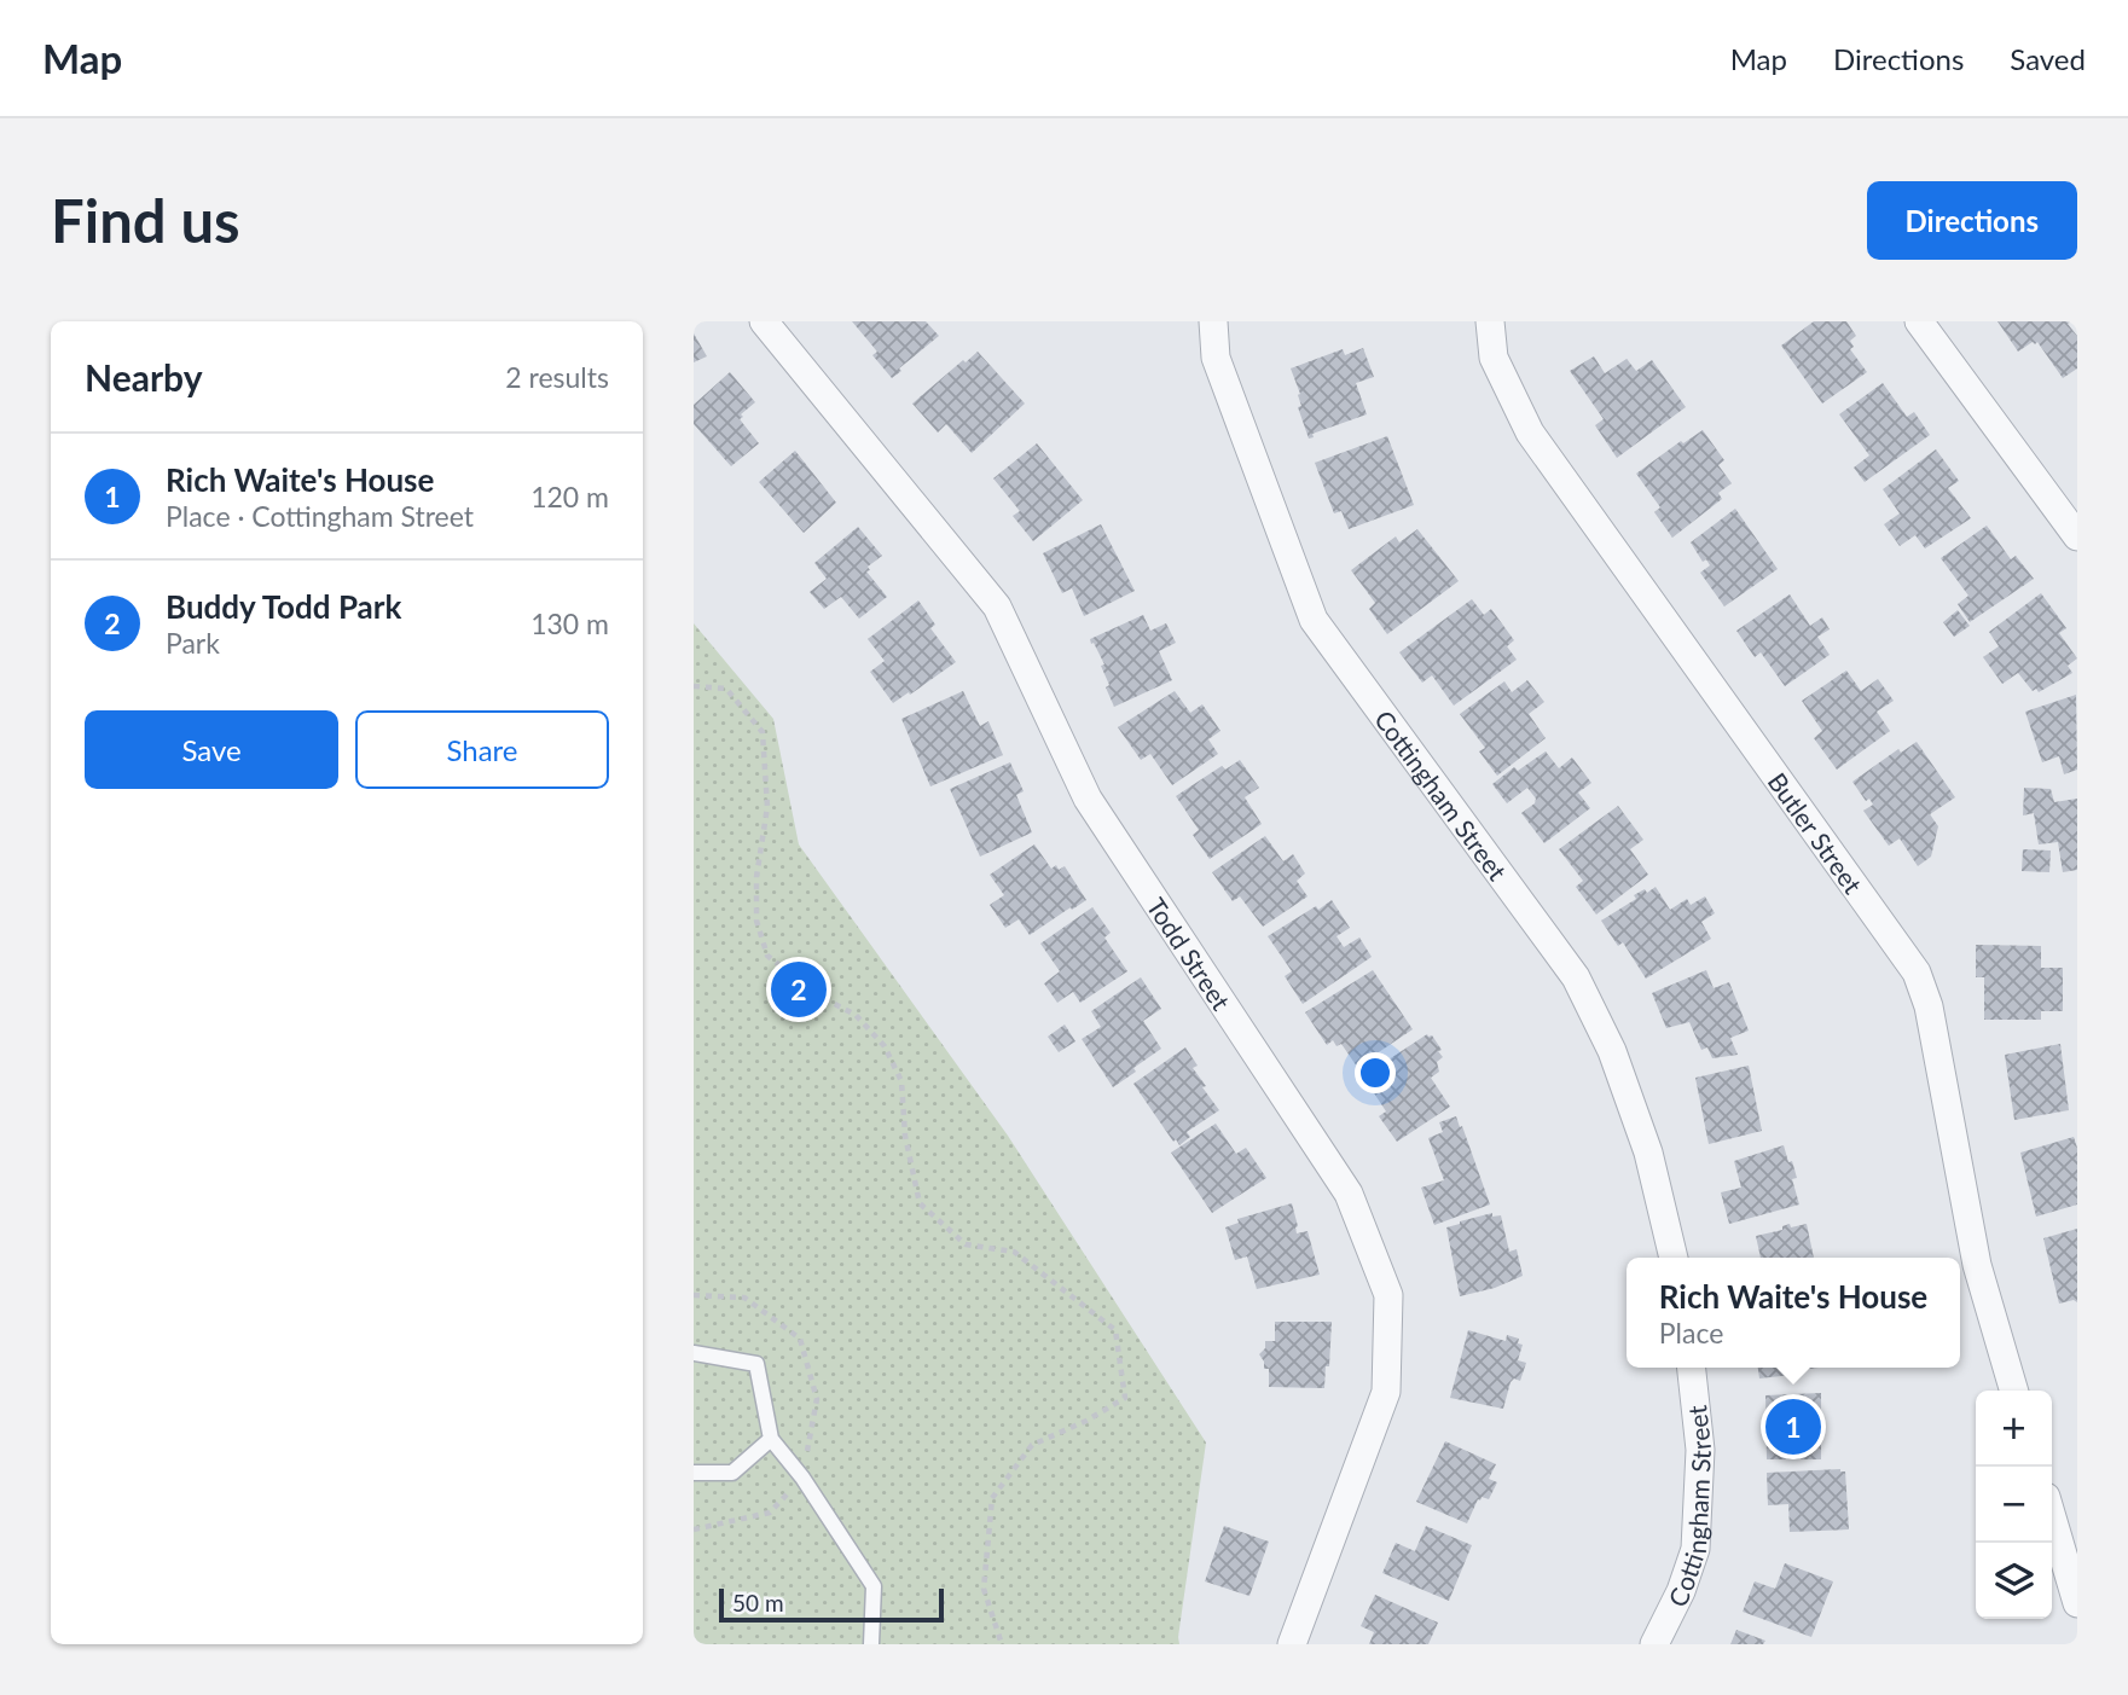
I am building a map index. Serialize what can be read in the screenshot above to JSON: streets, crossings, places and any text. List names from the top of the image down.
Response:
{
  "streets": {
    "street": ["Cottingham Street", "Butler Street", "Todd Street"]
  },
  "scale_bar": "50 m",
  "page": {
    "header": "Map",
    "nav": ["Map", "Directions", "Saved"],
    "buttons": [
      "Directions",
      ["Save", "Share"]
    ],
    "title": "Find us",
    "heading": ["Nearby", "2 results"],
    "list": [
      {
        "mark": "1",
        "name": "Rich Waite's House",
        "note": "Place · Cottingham Street",
        "value": "120 m"
      },
      {
        "mark": "2",
        "name": "Buddy Todd Park",
        "note": "Park",
        "value": "130 m"
      }
    ],
    "pins": ["2", "1"],
    "popup": ["Rich Waite's House", "Place"],
    "map_buttons": ["+", "−"],
    "scale": "50 m"
  }
}
